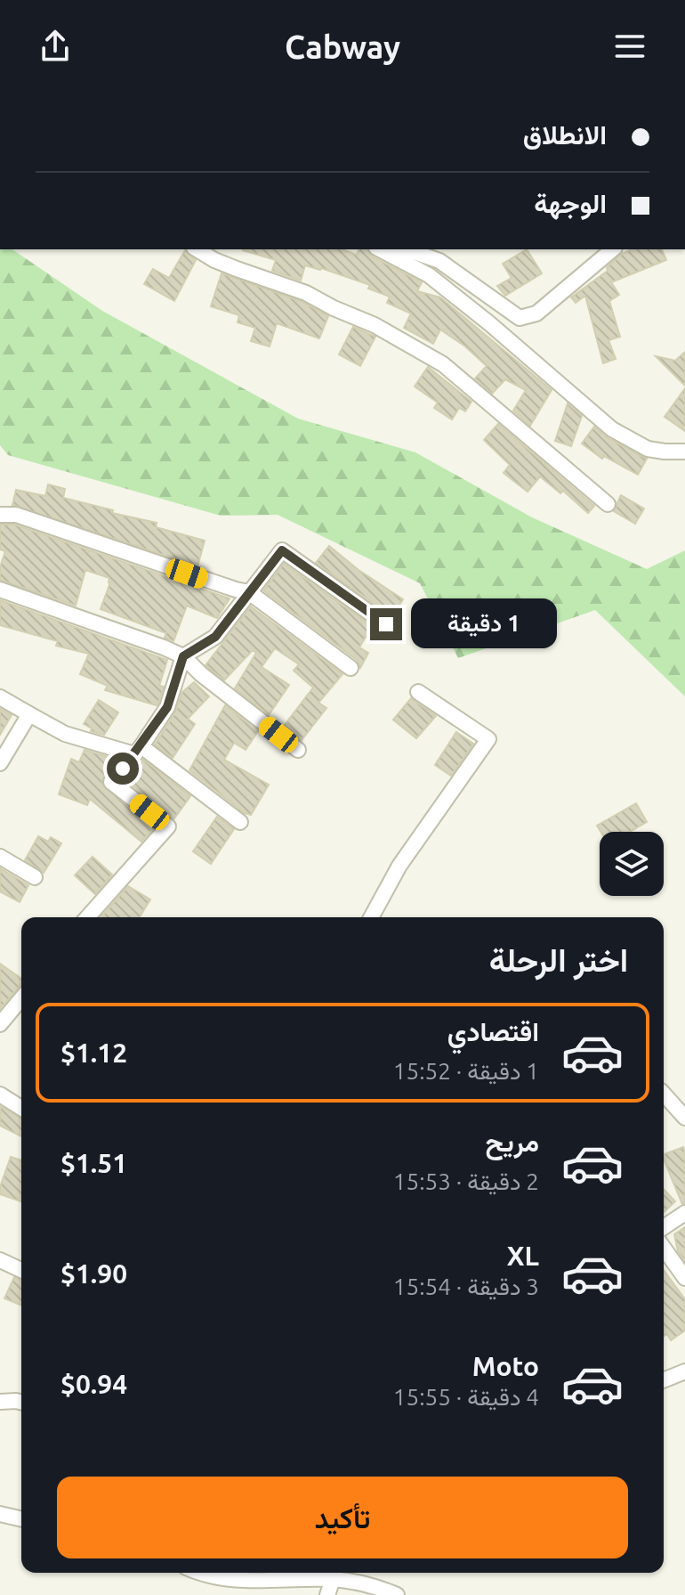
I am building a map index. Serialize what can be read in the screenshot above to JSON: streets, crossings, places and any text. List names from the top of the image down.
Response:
{
  "page": {
    "header": "Cabway",
    "banner": ["الانطلاق", "الوجهة"],
    "bubble": "1 دقيقة",
    "heading": "اختر الرحلة",
    "list": [
      {
        "name": "اقتصادي",
        "note": "1 دقيقة · 15:52",
        "value": "$1.12"
      },
      {
        "name": "مريح",
        "note": "2 دقيقة · 15:53",
        "value": "$1.51"
      },
      {
        "name": "XL",
        "note": "3 دقيقة · 15:54",
        "value": "$1.90"
      },
      {
        "name": "Moto",
        "note": "4 دقيقة · 15:55",
        "value": "$0.94"
      }
    ],
    "buttons": "تأكيد"
  }
}
